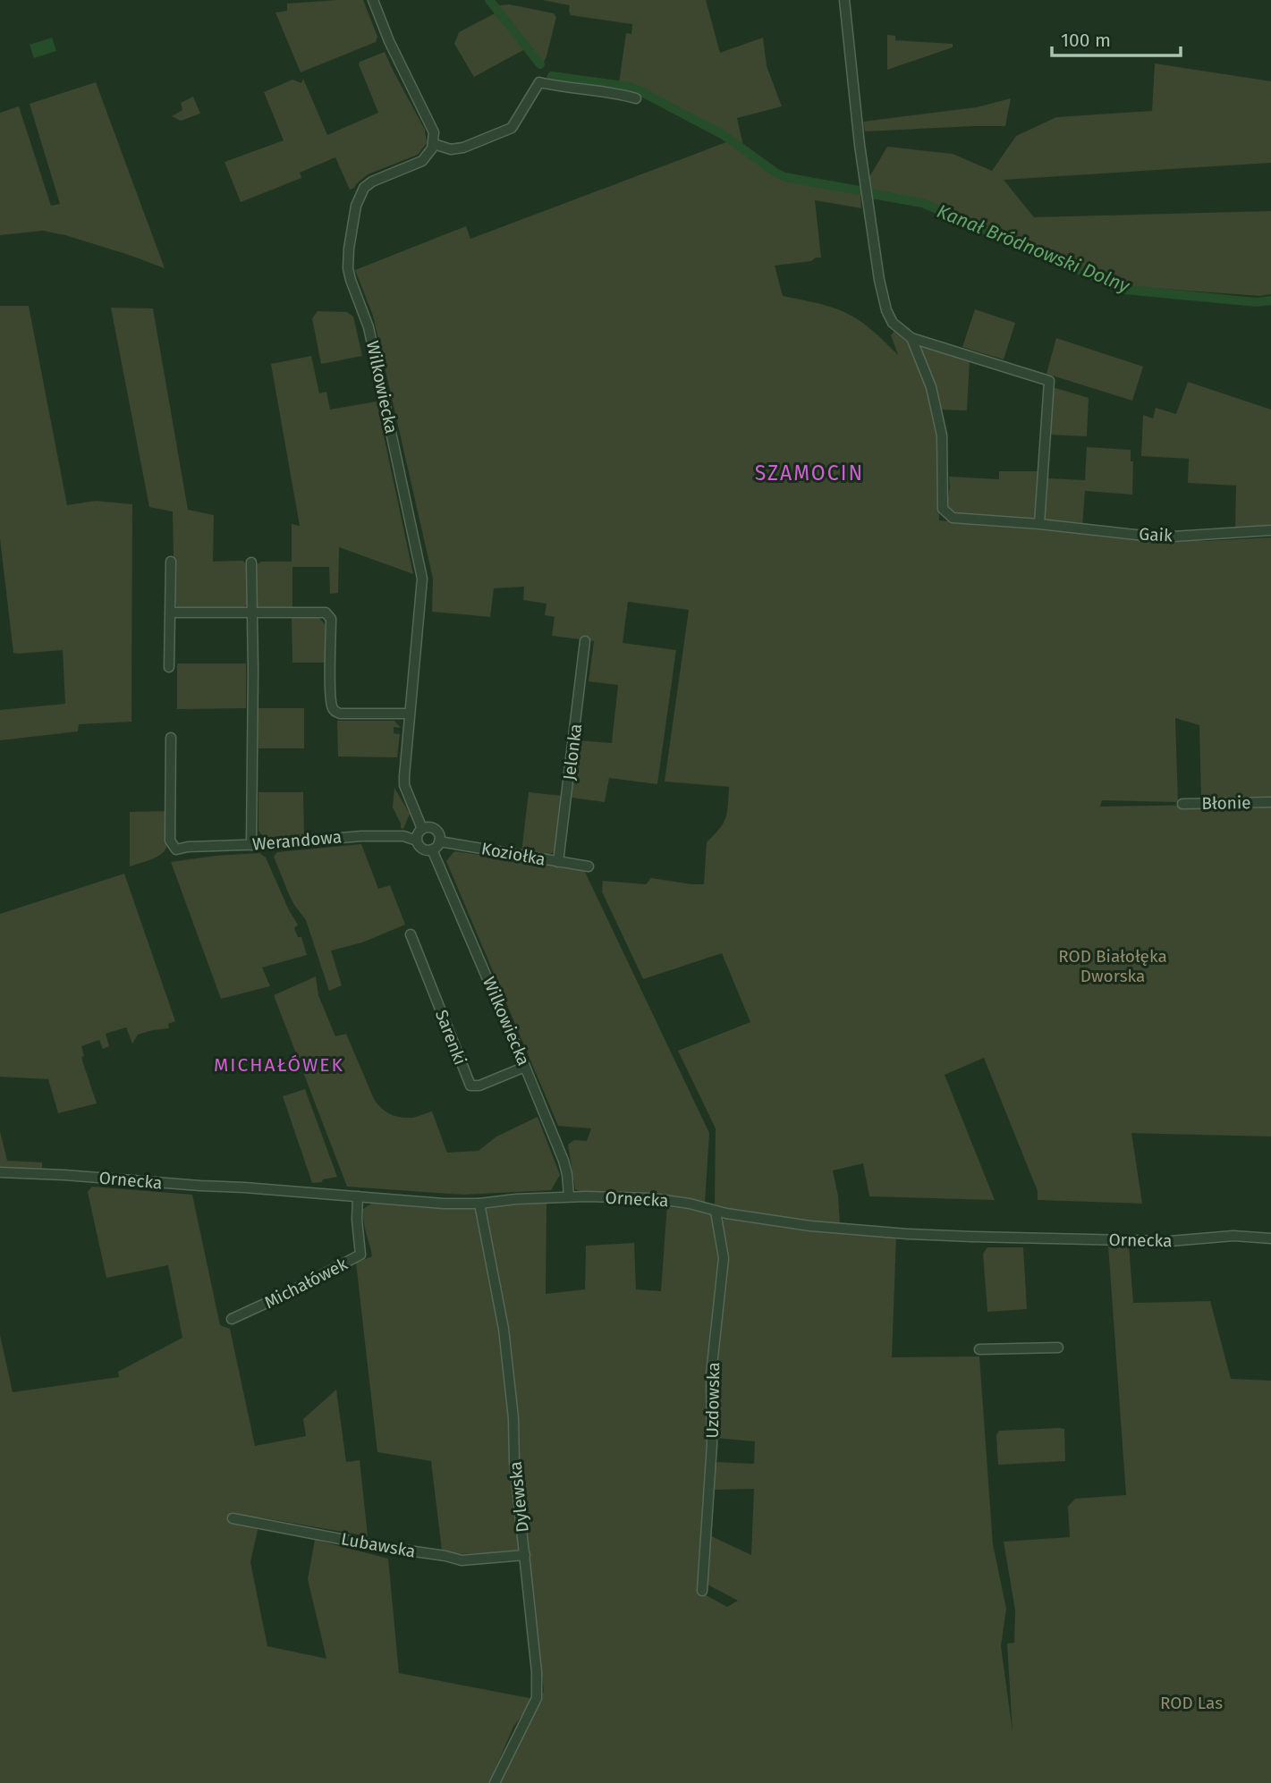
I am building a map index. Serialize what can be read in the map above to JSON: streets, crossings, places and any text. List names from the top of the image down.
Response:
{
  "streets": {
    "street": [
      "Wilkowiecka",
      "Gaik",
      "Jelonka",
      "Błonie",
      "Werandowa",
      "Koziołka",
      "Sarenki",
      "Ornecka",
      "Michałówek",
      "Uzdowska",
      "Dylewska",
      "Lubawska"
    ]
  },
  "crossings": [
    ["Wilkowiecka", "Werandowa"],
    ["Wilkowiecka", "Koziołka"],
    ["Wilkowiecka", "Sarenki"],
    ["Wilkowiecka", "Ornecka"],
    ["Jelonka", "Koziołka"],
    ["Werandowa", "Koziołka"],
    ["Ornecka", "Michałówek"],
    ["Ornecka", "Uzdowska"],
    ["Ornecka", "Dylewska"],
    ["Dylewska", "Lubawska"]
  ],
  "districts": ["SZAMOCIN", "MICHAŁÓWEK"],
  "water": ["Kanał Bródnowski Dolny"],
  "parks": ["ROD Białołęka Dworska", "ROD Las"],
  "scale_bar": "100 m"
}
